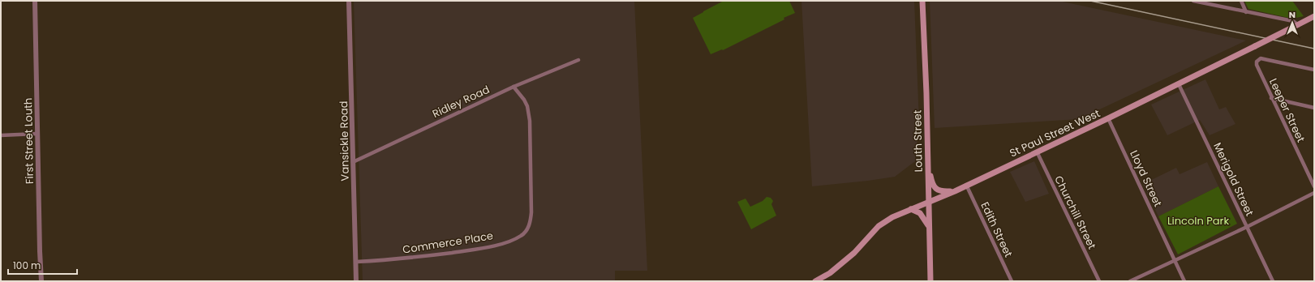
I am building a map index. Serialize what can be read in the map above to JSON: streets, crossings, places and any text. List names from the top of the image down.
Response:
{
  "streets": {
    "main road": ["St Paul Street West", "Louth Street"],
    "street": [
      "Ridley Road",
      "Leeper Street",
      "First Street Louth",
      "Vansickle Road",
      "Lloyd Street",
      "Merigold Street",
      "Churchill Street",
      "Edith Street",
      "Commerce Place"
    ]
  },
  "crossings": [
    ["Ridley Road", "Vansickle Road"],
    ["Ridley Road", "Commerce Place"],
    ["St Paul Street West", "Louth Street"],
    ["St Paul Street West", "Lloyd Street"],
    ["St Paul Street West", "Merigold Street"],
    ["St Paul Street West", "Churchill Street"],
    ["St Paul Street West", "Edith Street"],
    ["Vansickle Road", "Commerce Place"]
  ],
  "parks": ["Lincoln Park"],
  "scale_bar": "100 m",
  "north": "top"
}
